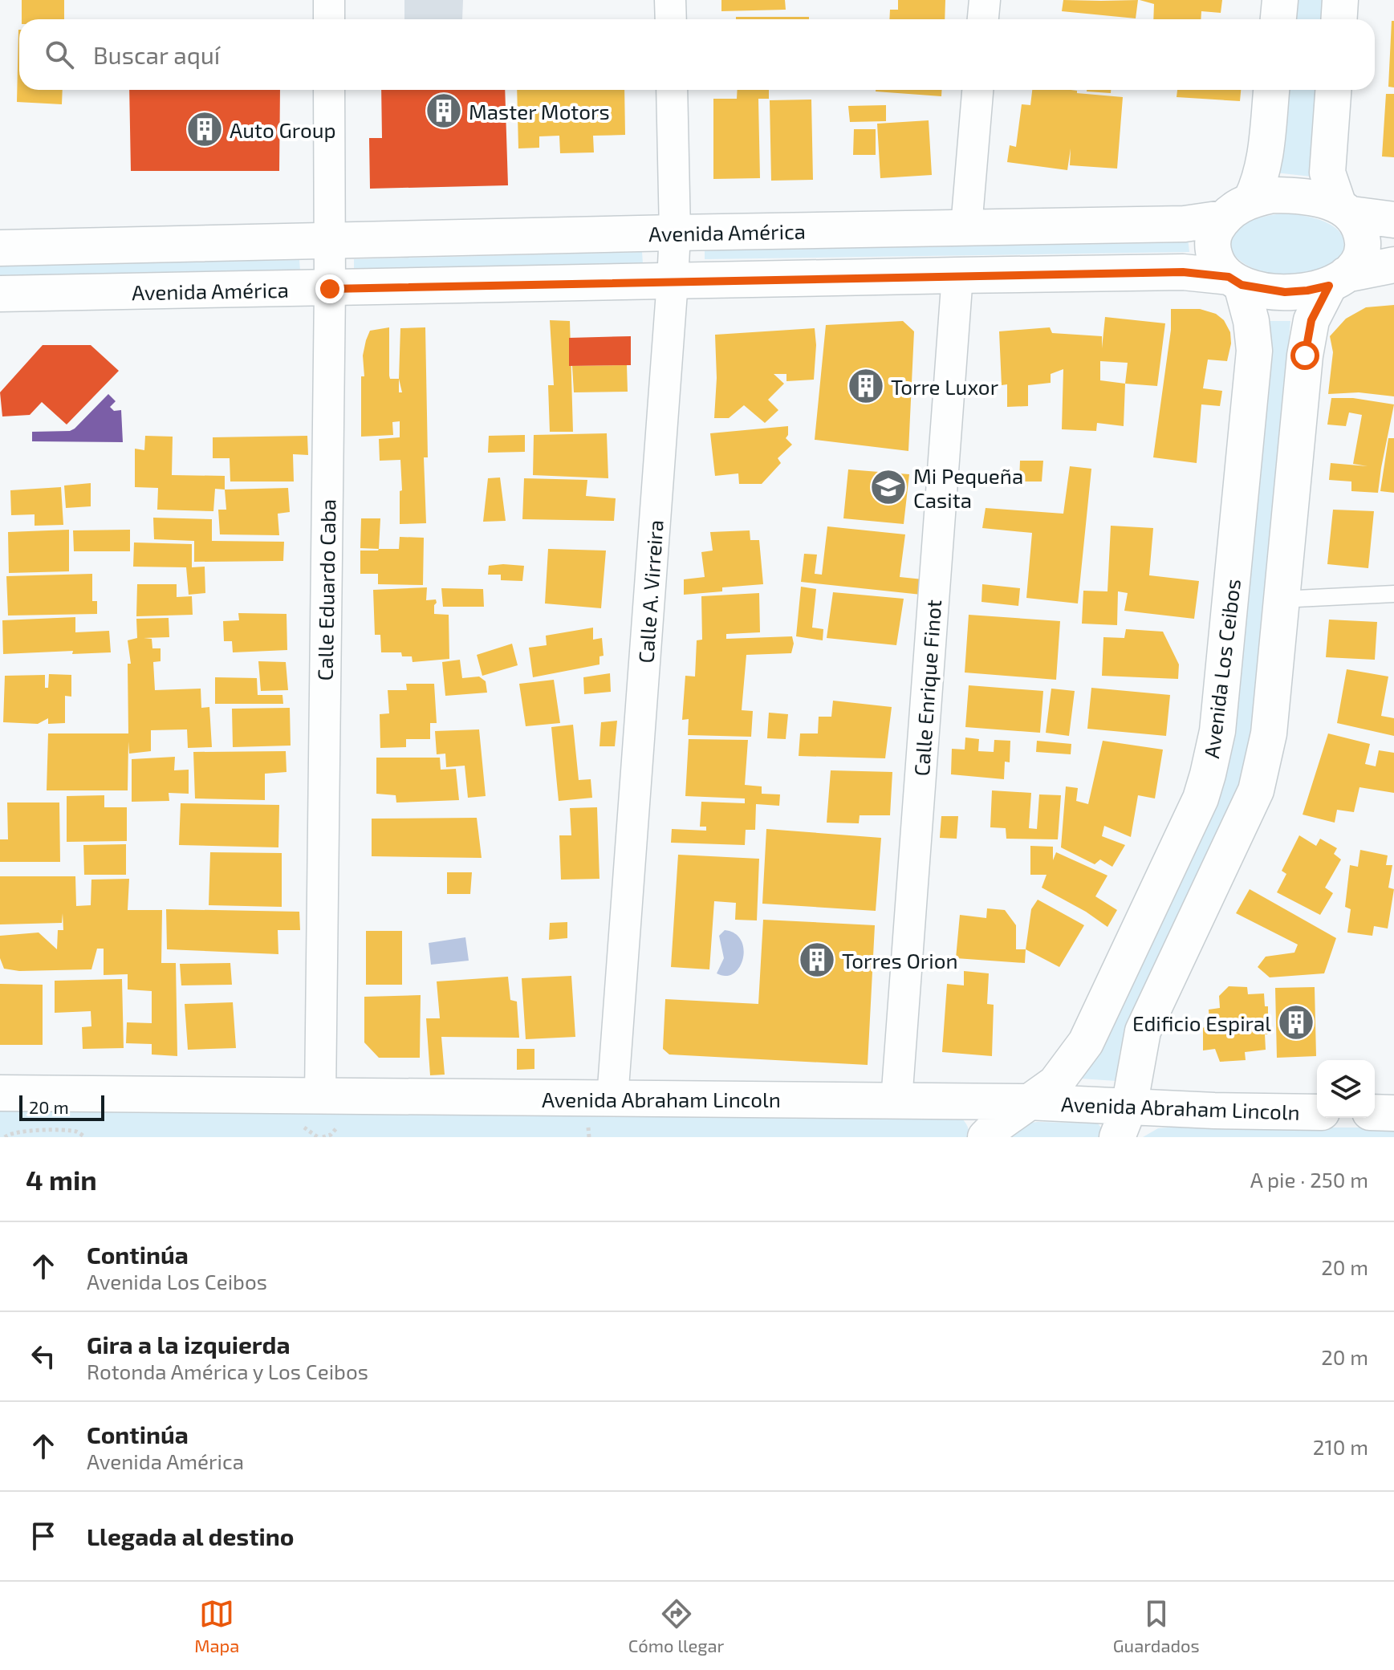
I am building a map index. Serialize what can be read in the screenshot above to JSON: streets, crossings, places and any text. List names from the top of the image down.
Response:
{
  "streets": {
    "street": [
      "Avenida América",
      "Calle Eduardo Caba",
      "Calle A. Virreira",
      "Avenida Los Ceibos",
      "Calle Enrique Finot",
      "Avenida Abraham Lincoln"
    ]
  },
  "crossings": [
    ["Avenida América", "Calle Eduardo Caba"],
    ["Avenida América", "Calle A. Virreira"],
    ["Avenida América", "Avenida Los Ceibos"],
    ["Avenida América", "Calle Enrique Finot"],
    ["Calle Eduardo Caba", "Avenida Abraham Lincoln"],
    ["Calle A. Virreira", "Avenida Abraham Lincoln"],
    ["Avenida Los Ceibos", "Avenida Abraham Lincoln"],
    ["Calle Enrique Finot", "Avenida Abraham Lincoln"]
  ],
  "places": {
    "building": [
      "Master Motors",
      "Auto Group",
      "Torre Luxor",
      "Torres Orion",
      "Edificio Espiral"
    ],
    "school or university": ["Mi Pequeña Casita"]
  },
  "scale_bar": "20 m",
  "page": {
    "search": "Buscar aquí",
    "scale": "20 m",
    "heading": ["4 min", "A pie · 250 m"],
    "list": [
      ["Continúa", "Avenida Los Ceibos", "20 m"],
      ["Gira a la izquierda", "Rotonda América y Los Ceibos", "20 m"],
      ["Continúa", "Avenida América", "210 m"],
      "Llegada al destino"
    ],
    "nav": ["Mapa", "Cómo llegar", "Guardados"]
  }
}
